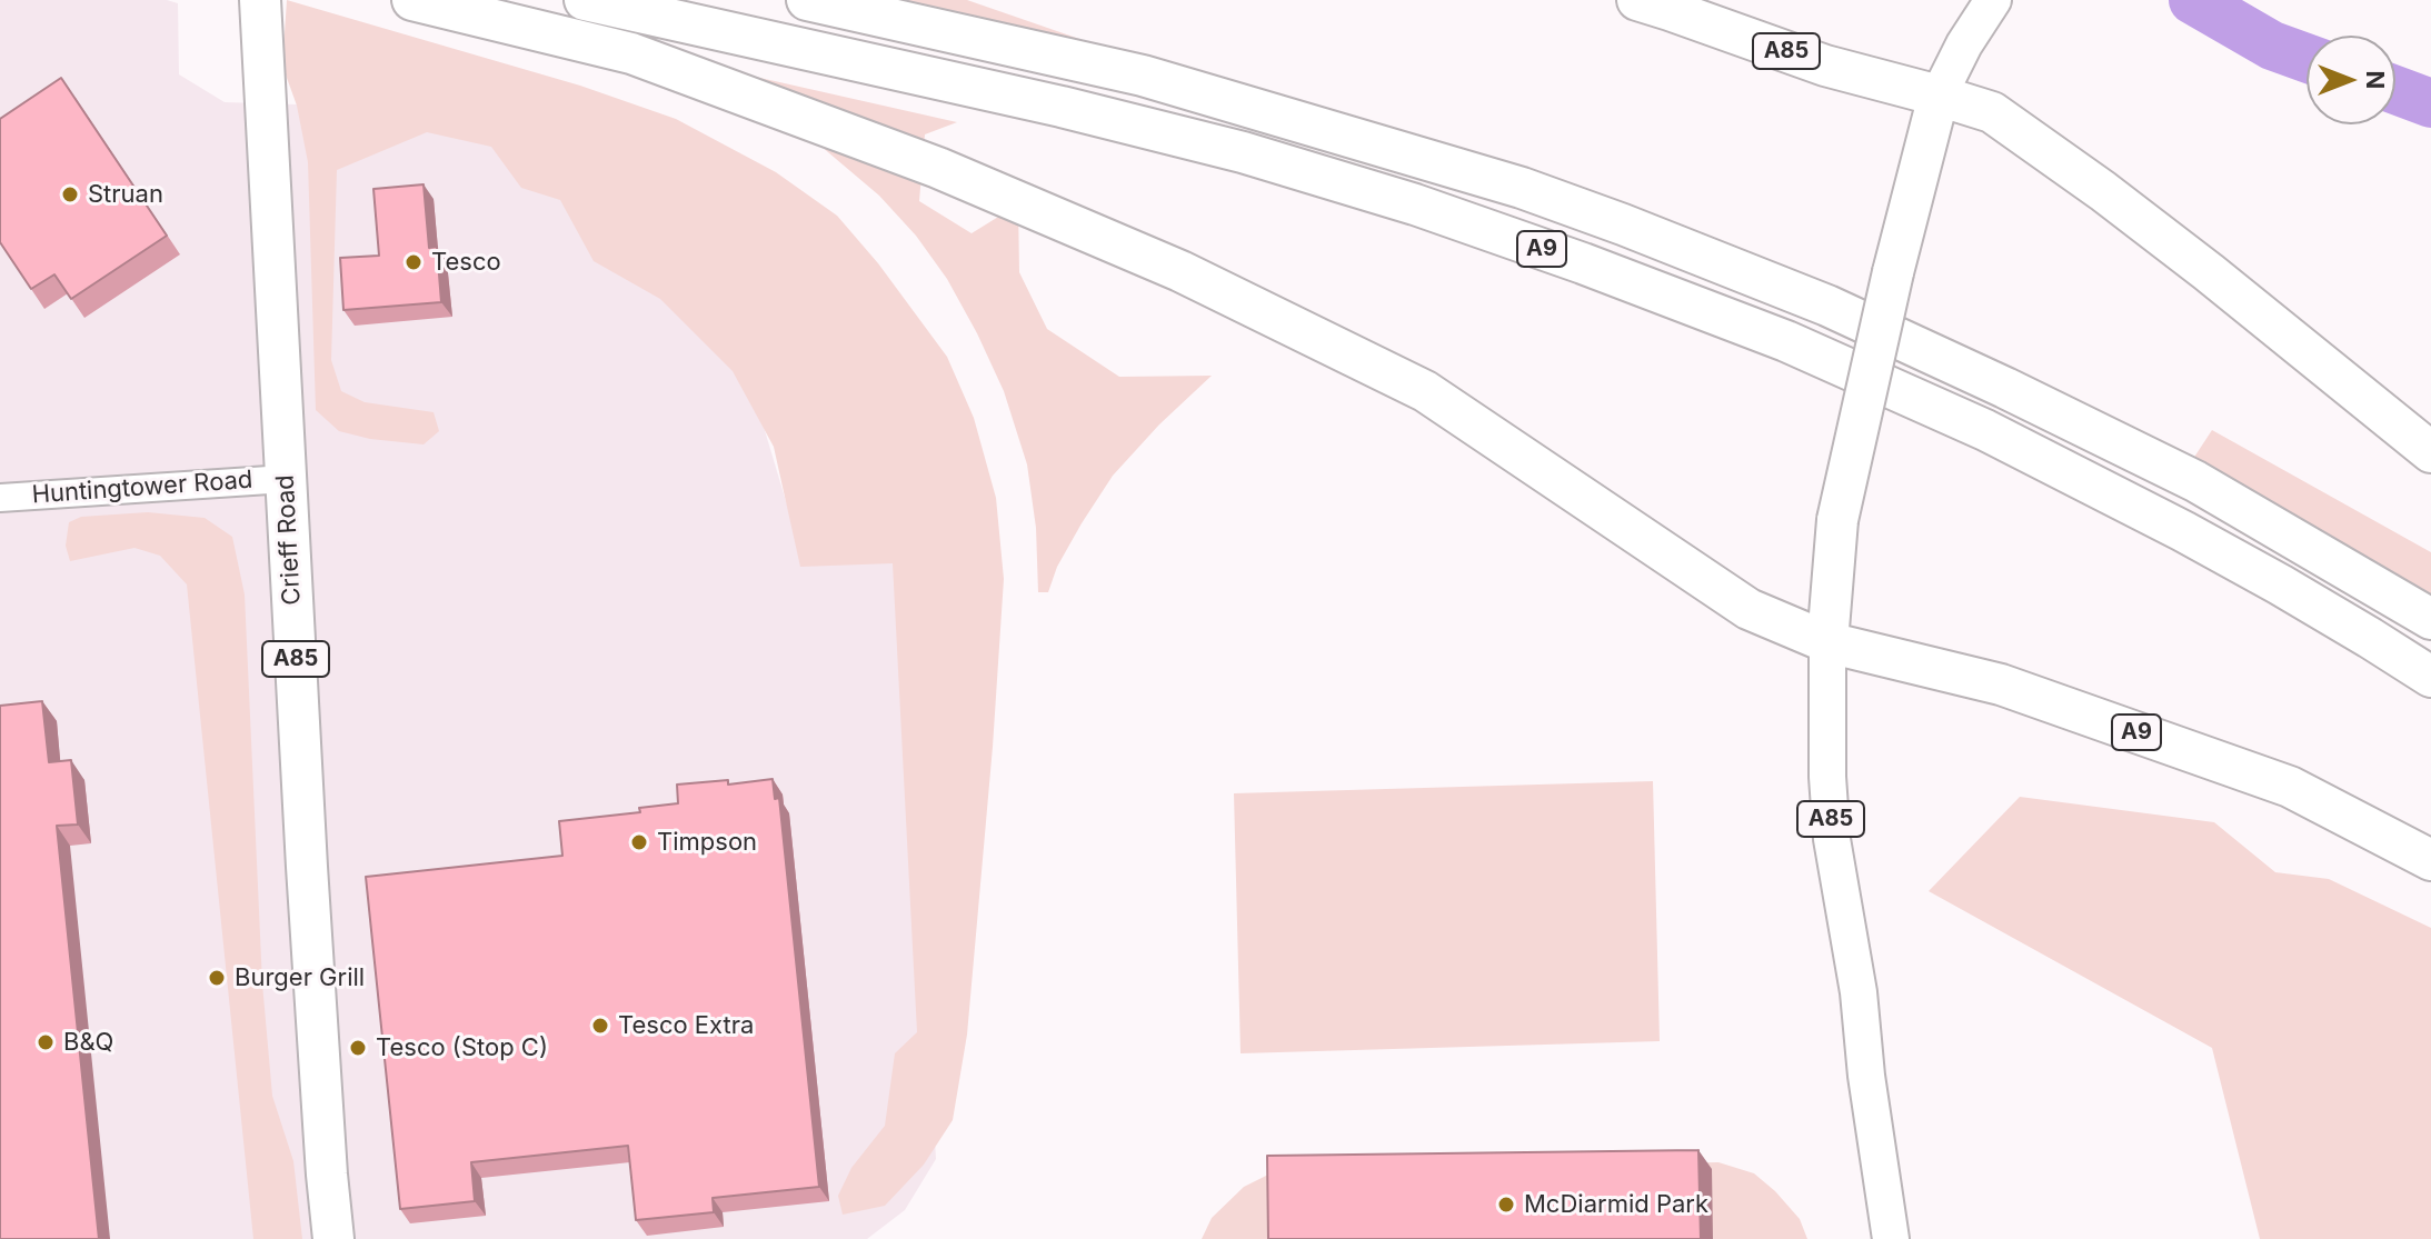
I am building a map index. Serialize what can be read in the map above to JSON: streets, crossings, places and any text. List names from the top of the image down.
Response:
{
  "streets": {
    "highway": ["A85", "A9", "Crieff Road"],
    "street": ["Huntingtower Road"]
  },
  "crossings": [
    ["A85", "A9"],
    ["Huntingtower Road", "Crieff Road"]
  ],
  "places": [
    "Struan",
    "Tesco",
    "Timpson",
    "Burger Grill",
    "Tesco Extra",
    "B&Q",
    "Tesco (Stop C)",
    "McDiarmid Park"
  ],
  "north": "right"
}
